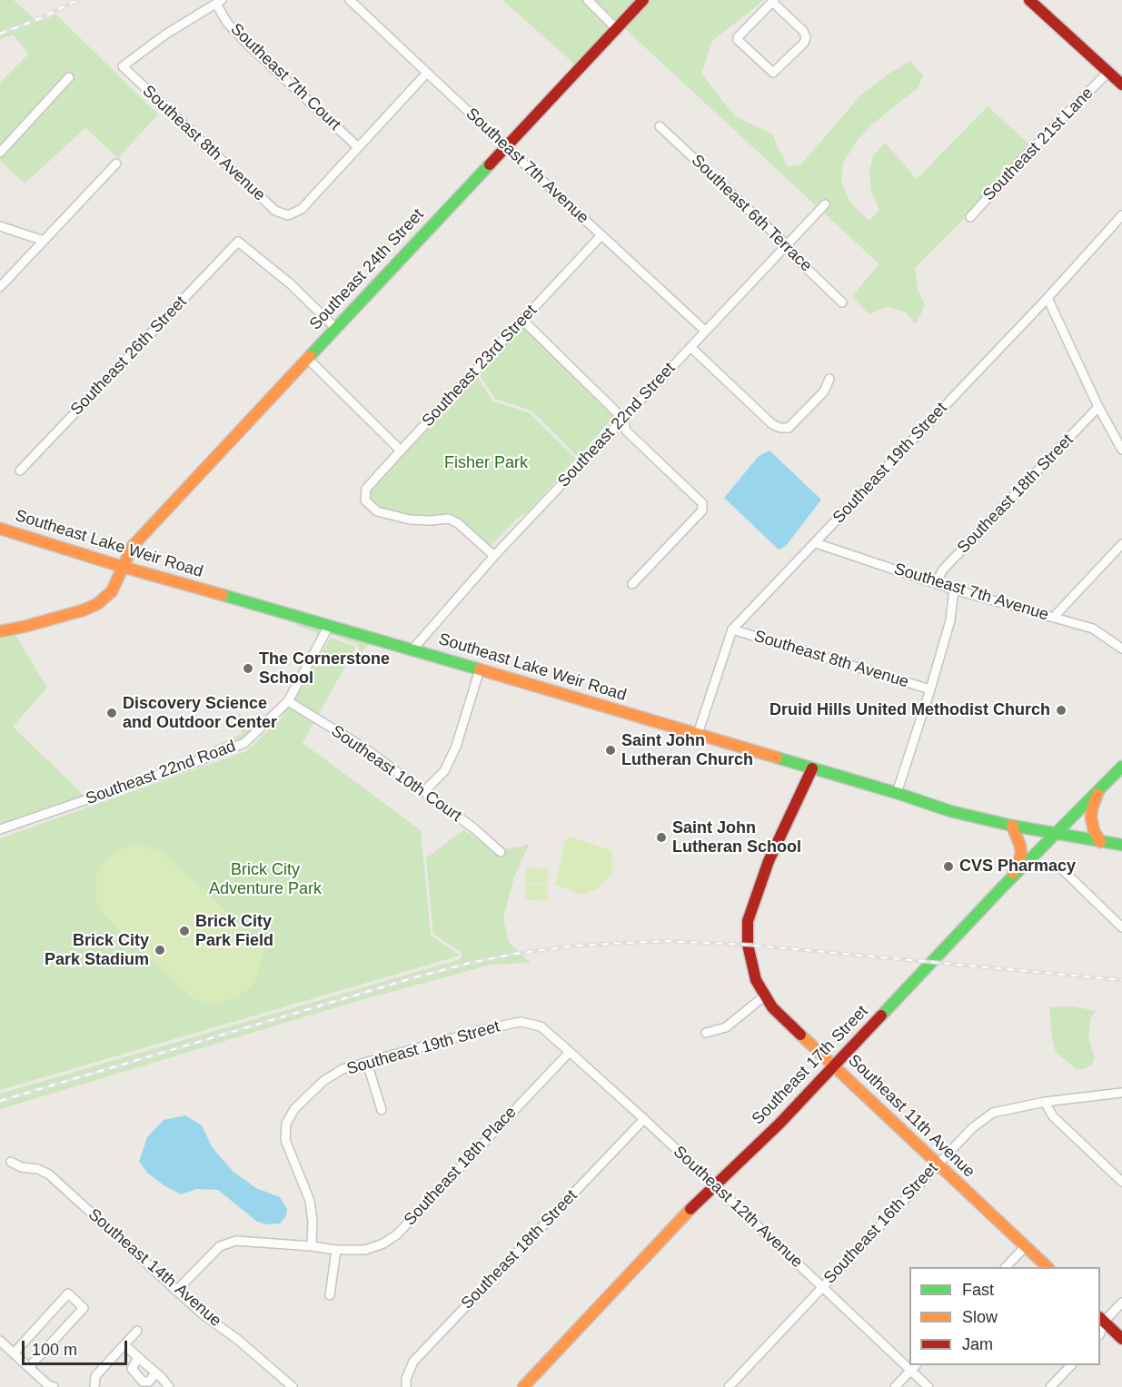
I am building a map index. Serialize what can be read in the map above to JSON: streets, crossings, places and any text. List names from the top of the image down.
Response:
{
  "streets": {
    "main road": [
      "Southeast 24th Street",
      "Southeast Lake Weir Road",
      "Southeast 17th Street",
      "Southeast 11th Avenue"
    ],
    "street": [
      "Southeast 7th Court",
      "Southeast 8th Avenue",
      "Southeast 21st Lane",
      "Southeast 7th Avenue",
      "Southeast 6th Terrace",
      "Southeast 26th Street",
      "Southeast 23rd Street",
      "Southeast 22nd Street",
      "Southeast 19th Street",
      "Southeast 18th Street",
      "Southeast 22nd Road",
      "Southeast 10th Court",
      "Southeast 18th Place",
      "Southeast 12th Avenue",
      "Southeast 16th Street",
      "Southeast 14th Avenue"
    ]
  },
  "crossings": [
    ["Southeast 7th Court", "Southeast 8th Avenue"],
    ["Southeast 8th Avenue", "Southeast 19th Street"],
    ["Southeast 7th Avenue", "Southeast 24th Street"],
    ["Southeast 7th Avenue", "Southeast 23rd Street"],
    ["Southeast 7th Avenue", "Southeast 22nd Street"],
    ["Southeast 7th Avenue", "Southeast 19th Street"],
    ["Southeast 7th Avenue", "Southeast 18th Street"],
    ["Southeast 6th Terrace", "Southeast 22nd Street"],
    ["Southeast 24th Street", "Southeast 26th Street"],
    ["Southeast 24th Street", "Southeast Lake Weir Road"],
    ["Southeast 23rd Street", "Southeast 22nd Street"],
    ["Southeast 22nd Street", "Southeast Lake Weir Road"],
    ["Southeast 19th Street", "Southeast Lake Weir Road"],
    ["Southeast 19th Street", "Southeast 18th Place"],
    ["Southeast 19th Street", "Southeast 12th Avenue"],
    ["Southeast 18th Street", "Southeast 12th Avenue"],
    ["Southeast Lake Weir Road", "Southeast 22nd Road"],
    ["Southeast Lake Weir Road", "Southeast 17th Street"],
    ["Southeast Lake Weir Road", "Southeast 11th Avenue"],
    ["Southeast 22nd Road", "Southeast 10th Court"],
    ["Southeast 17th Street", "Southeast 11th Avenue"],
    ["Southeast 17th Street", "Southeast 12th Avenue"],
    ["Southeast 11th Avenue", "Southeast 16th Street"],
    ["Southeast 18th Place", "Southeast 12th Avenue"],
    ["Southeast 18th Place", "Southeast 14th Avenue"],
    ["Southeast 12th Avenue", "Southeast 16th Street"]
  ],
  "parks": ["Fisher Park", "Brick City Adventure Park"],
  "places": [
    "The Cornerstone School",
    "Druid Hills United Methodist Church",
    "Discovery Science and Outdoor Center",
    "Saint John Lutheran Church",
    "Saint John Lutheran School",
    "CVS Pharmacy",
    "Brick City Park Field",
    "Brick City Park Stadium"
  ],
  "legend": ["Fast", "Slow", "Jam"],
  "scale_bar": "100 m"
}
